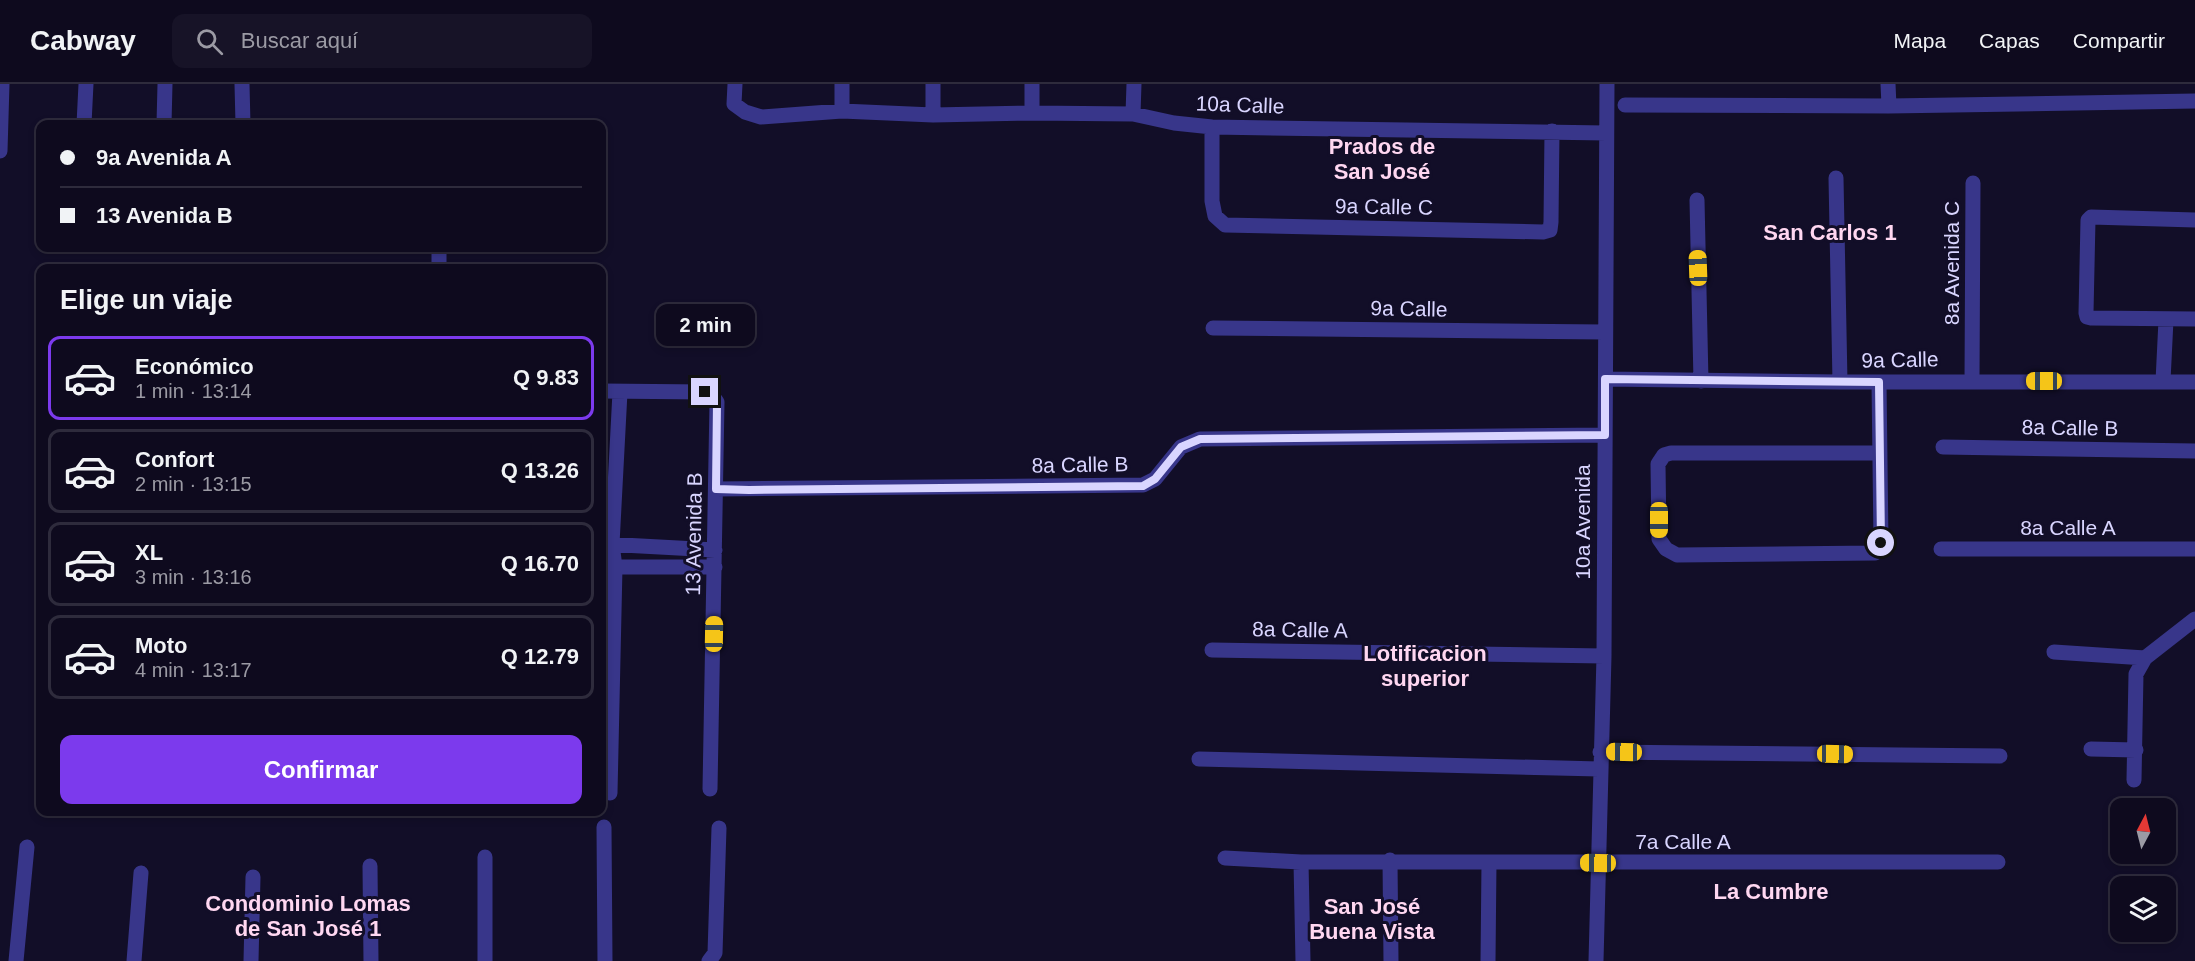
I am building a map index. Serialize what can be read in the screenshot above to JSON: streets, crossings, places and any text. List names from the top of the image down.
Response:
{
  "streets": {
    "street": [
      "10a Calle",
      "9a Calle C",
      "8a Avenida C",
      "9a Calle",
      "8a Calle B",
      "10a Avenida",
      "8a Calle A",
      "13 Avenida B",
      "7a Calle A"
    ]
  },
  "crossings": [
    ["10a Calle", "9a Calle C"],
    ["10a Calle", "10a Avenida"],
    ["8a Avenida C", "9a Calle"],
    ["9a Calle", "10a Avenida"],
    ["8a Calle B", "10a Avenida"],
    ["8a Calle B", "13 Avenida B"],
    ["10a Avenida", "8a Calle A"],
    ["10a Avenida", "7a Calle A"]
  ],
  "districts": [
    "Prados de San José",
    "San Carlos 1",
    "Lotificacion superior",
    "La Cumbre",
    "Condominio Lomas de San José 1",
    "San José Buena Vista"
  ],
  "north": "top",
  "page": {
    "header": "Cabway",
    "search": "Buscar aquí",
    "nav": ["Mapa", "Capas", "Compartir"],
    "banner": ["9a Avenida A", "13 Avenida B"],
    "heading": "Elige un viaje",
    "bubble": "2 min",
    "list": [
      {
        "name": "Económico",
        "note": "1 min · 13:14",
        "value": "Q 9.83"
      },
      {
        "name": "Confort",
        "note": "2 min · 13:15",
        "value": "Q 13.26"
      },
      {
        "name": "XL",
        "note": "3 min · 13:16",
        "value": "Q 16.70"
      },
      {
        "name": "Moto",
        "note": "4 min · 13:17",
        "value": "Q 12.79"
      }
    ],
    "buttons": "Confirmar"
  }
}
